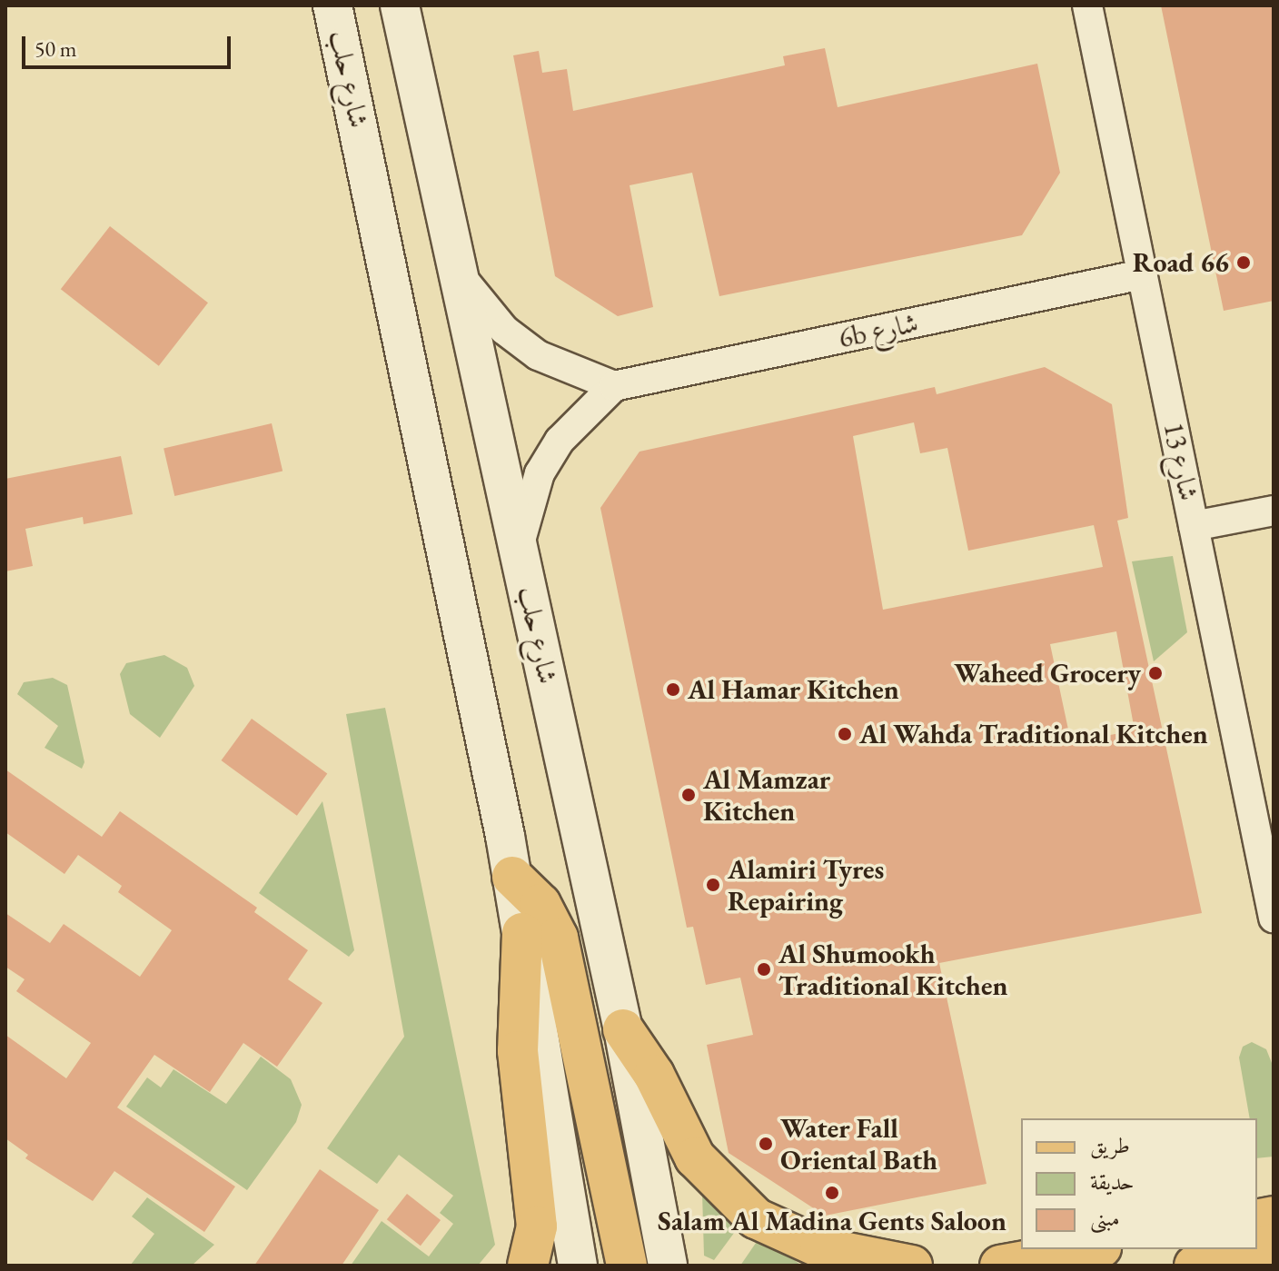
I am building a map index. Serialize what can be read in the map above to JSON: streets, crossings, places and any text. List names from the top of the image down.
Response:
{
  "streets": {
    "street": ["شارع حلب", "6b شارع", "شارع 13"]
  },
  "crossings": [
    ["شارع حلب", "6b شارع"],
    ["6b شارع", "شارع 13"]
  ],
  "places": [
    "Road 66",
    "Waheed Grocery",
    "Al Hamar Kitchen",
    "Al Wahda Traditional Kitchen",
    "Al Mamzar Kitchen",
    "Alamiri Tyres Repairing",
    "Al Shumookh Traditional Kitchen",
    "Water Fall Oriental Bath",
    "Salam Al Madina Gents Saloon"
  ],
  "legend": ["طريق", "حديقة", "مبنى"],
  "scale_bar": "50 m"
}
